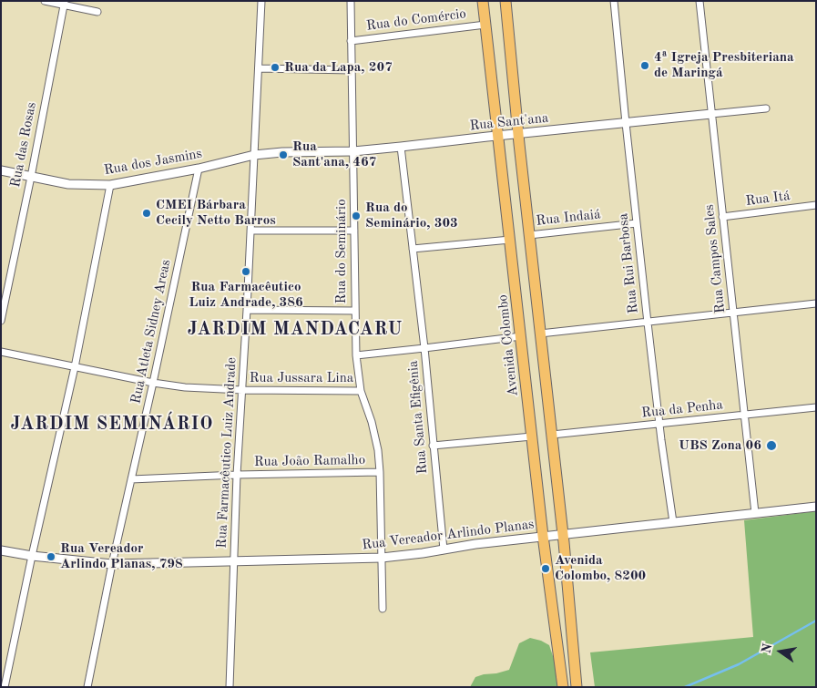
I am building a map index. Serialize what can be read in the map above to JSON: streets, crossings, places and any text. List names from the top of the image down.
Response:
{
  "streets": {
    "main road": ["Avenida Colombo"],
    "street": [
      "Rua do Comércio",
      "Rua Sant'ana",
      "Rua das Rosas",
      "Rua dos Jasmins",
      "Rua Itá",
      "Rua Indaiá",
      "Rua do Seminário",
      "Rua Campos Sales",
      "Rua Rui Barbosa",
      "Rua Atleta Sidney Areas",
      "Rua Jussara Lina",
      "Rua da Penha",
      "Rua Santa Efigênia",
      "Rua Farmacêutico Luiz Andrade",
      "Rua João Ramalho",
      "Rua Vereador Arlindo Planas"
    ]
  },
  "crossings": [
    ["Rua do Comércio", "Rua do Seminário"],
    ["Rua do Comércio", "Avenida Colombo"],
    ["Rua Sant'ana", "Rua dos Jasmins"],
    ["Rua Sant'ana", "Rua do Seminário"],
    ["Rua Sant'ana", "Rua Campos Sales"],
    ["Rua Sant'ana", "Rua Rui Barbosa"],
    ["Rua Sant'ana", "Avenida Colombo"],
    ["Rua Sant'ana", "Rua Santa Efigênia"],
    ["Rua Sant'ana", "Rua Farmacêutico Luiz Andrade"],
    ["Rua das Rosas", "Rua dos Jasmins"],
    ["Rua dos Jasmins", "Rua Atleta Sidney Areas"],
    ["Rua dos Jasmins", "Rua Farmacêutico Luiz Andrade"],
    ["Rua Itá", "Rua Campos Sales"],
    ["Rua Indaiá", "Rua Rui Barbosa"],
    ["Rua do Seminário", "Rua Jussara Lina"],
    ["Rua do Seminário", "Rua João Ramalho"],
    ["Rua do Seminário", "Rua Vereador Arlindo Planas"],
    ["Rua Campos Sales", "Rua da Penha"],
    ["Rua Campos Sales", "Rua Vereador Arlindo Planas"],
    ["Rua Rui Barbosa", "Rua da Penha"],
    ["Rua Rui Barbosa", "Rua Vereador Arlindo Planas"],
    ["Rua Atleta Sidney Areas", "Rua Jussara Lina"],
    ["Rua Atleta Sidney Areas", "Rua João Ramalho"],
    ["Rua Atleta Sidney Areas", "Rua Vereador Arlindo Planas"],
    ["Avenida Colombo", "Rua Vereador Arlindo Planas"],
    ["Rua Jussara Lina", "Rua Farmacêutico Luiz Andrade"],
    ["Rua Santa Efigênia", "Rua Vereador Arlindo Planas"],
    ["Rua Farmacêutico Luiz Andrade", "Rua João Ramalho"],
    ["Rua Farmacêutico Luiz Andrade", "Rua Vereador Arlindo Planas"]
  ],
  "districts": ["JARDIM MANDACARU", "JARDIM SEMINÁRIO"],
  "places": [
    "4ª Igreja Presbiteriana de Maringá",
    "Rua da Lapa, 207",
    "Rua Sant'ana, 467",
    "CMEI Bárbara Cecily Netto Barros",
    "Rua do Seminário, 303",
    "Rua Farmacêutico Luiz Andrade, 386",
    "UBS Zona 06",
    "Rua Vereador Arlindo Planas, 798",
    "Avenida Colombo, 8200"
  ],
  "north": "left"
}
